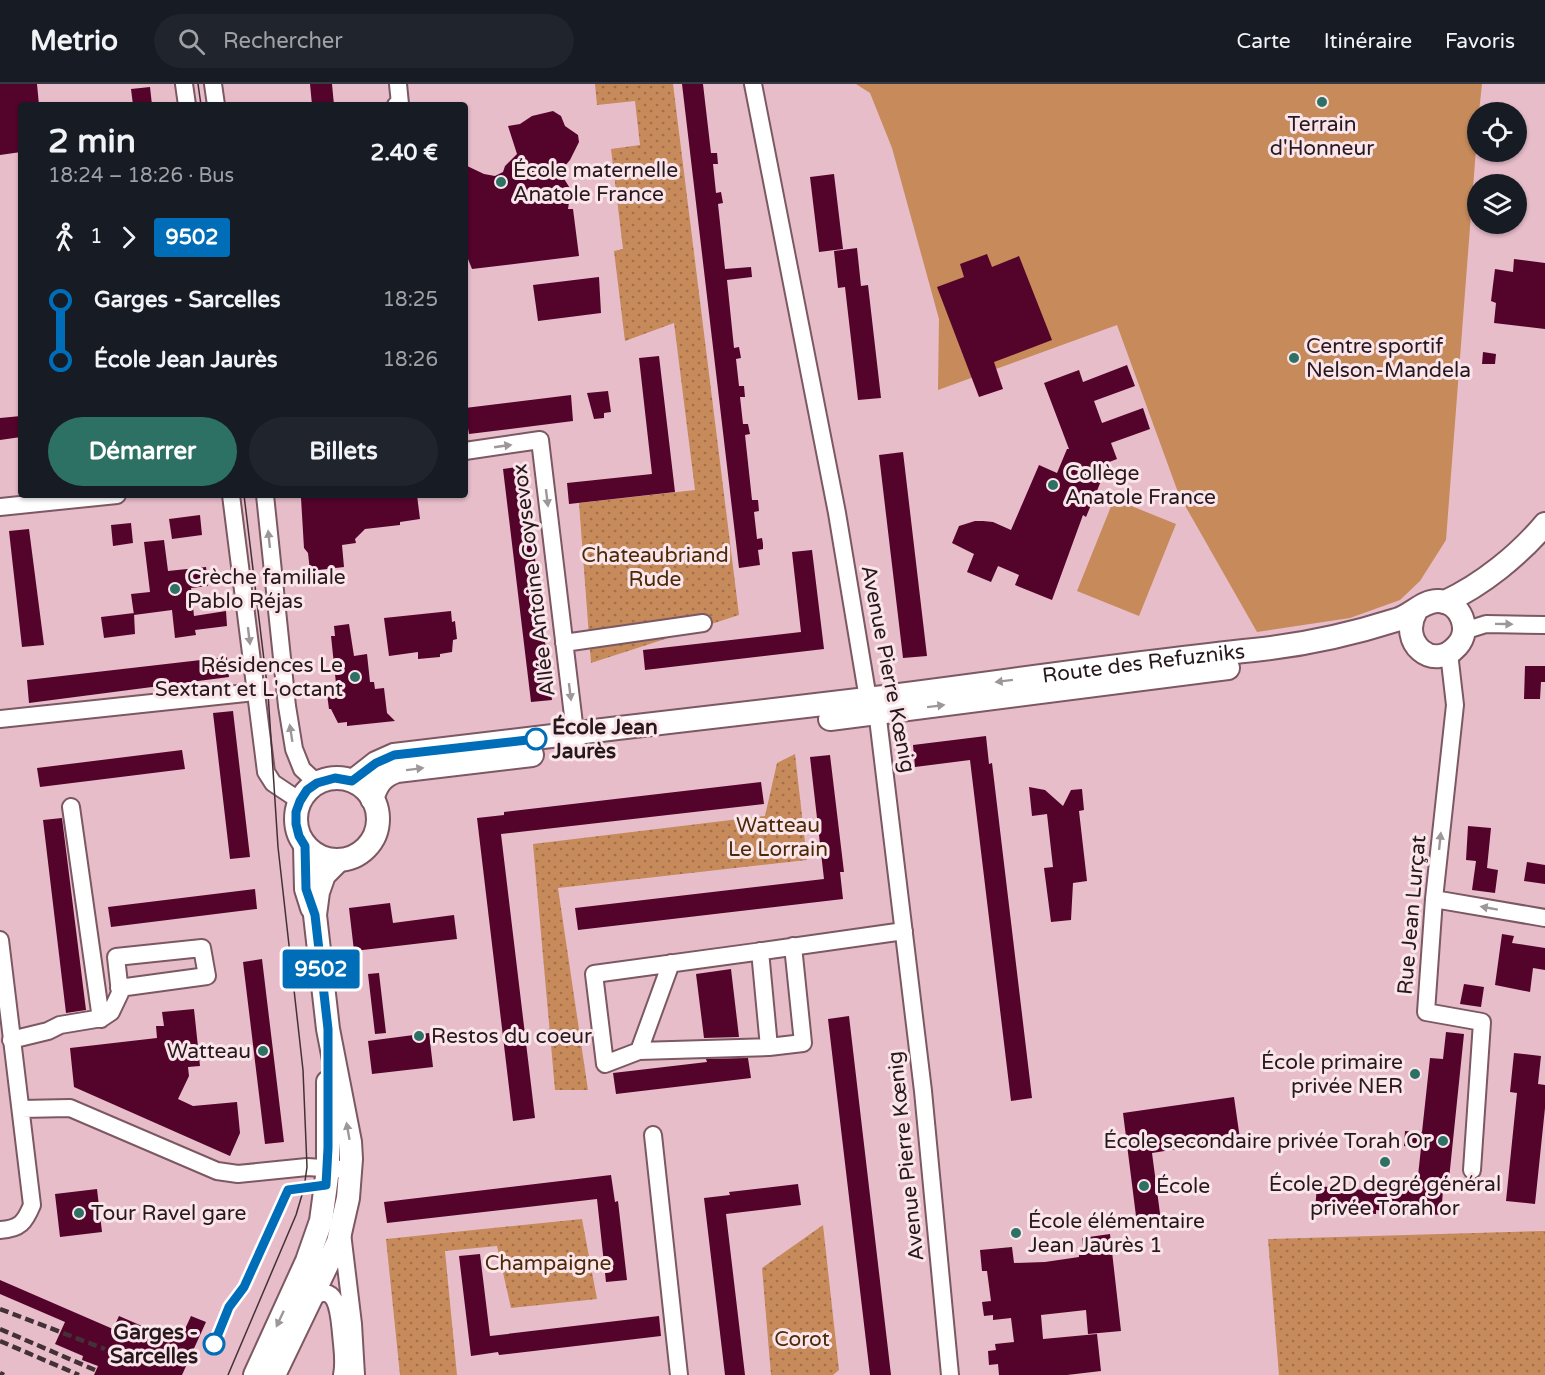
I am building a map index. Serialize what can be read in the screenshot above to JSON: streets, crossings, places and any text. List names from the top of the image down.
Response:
{
  "streets": {
    "main road": ["Route des Refuzniks"],
    "street": ["Allée Antoine Coysevox", "Avenue Pierre Kœnig", "Rue Jean Lurçat"]
  },
  "crossings": [
    ["Route des Refuzniks", "Avenue Pierre Kœnig"],
    ["Route des Refuzniks", "Rue Jean Lurçat"]
  ],
  "one_way": ["Allée Antoine Coysevox", "Rue Jean Lurçat"],
  "parks": [
    "Chateaubriand Rude",
    "Watteau Le Lorrain",
    "Champaigne",
    "Corot"
  ],
  "places": [
    "Terrain d'Honneur",
    "École maternelle Anatole France",
    "Centre sportif Nelson-Mandela",
    "Collège Anatole France",
    "Crèche familiale Pablo Réjas",
    "Résidences Le Sextant et L'octant",
    "École Jean Jaurès",
    "Restos du coeur",
    "Watteau",
    "École primaire privée NER",
    "École secondaire privée Torah Or",
    "École 2D degré général privée Torah or",
    "École",
    "Tour Ravel gare",
    "École élémentaire Jean Jaurès 1",
    "Garges - Sarcelles"
  ],
  "lines": ["bus line 9502"],
  "page": {
    "header": "Metrio",
    "search": "Rechercher",
    "nav": ["Carte", "Itinéraire", "Favoris"],
    "on_map": "9502",
    "heading": ["2 min", "18:24 – 18:26 · Bus", "2.40 €"],
    "legs": ["1", "9502"],
    "list": [
      {
        "name": "Garges - Sarcelles",
        "value": "18:25"
      },
      {
        "name": "École Jean Jaurès",
        "value": "18:26"
      }
    ],
    "buttons": ["Démarrer", "Billets"]
  }
}
